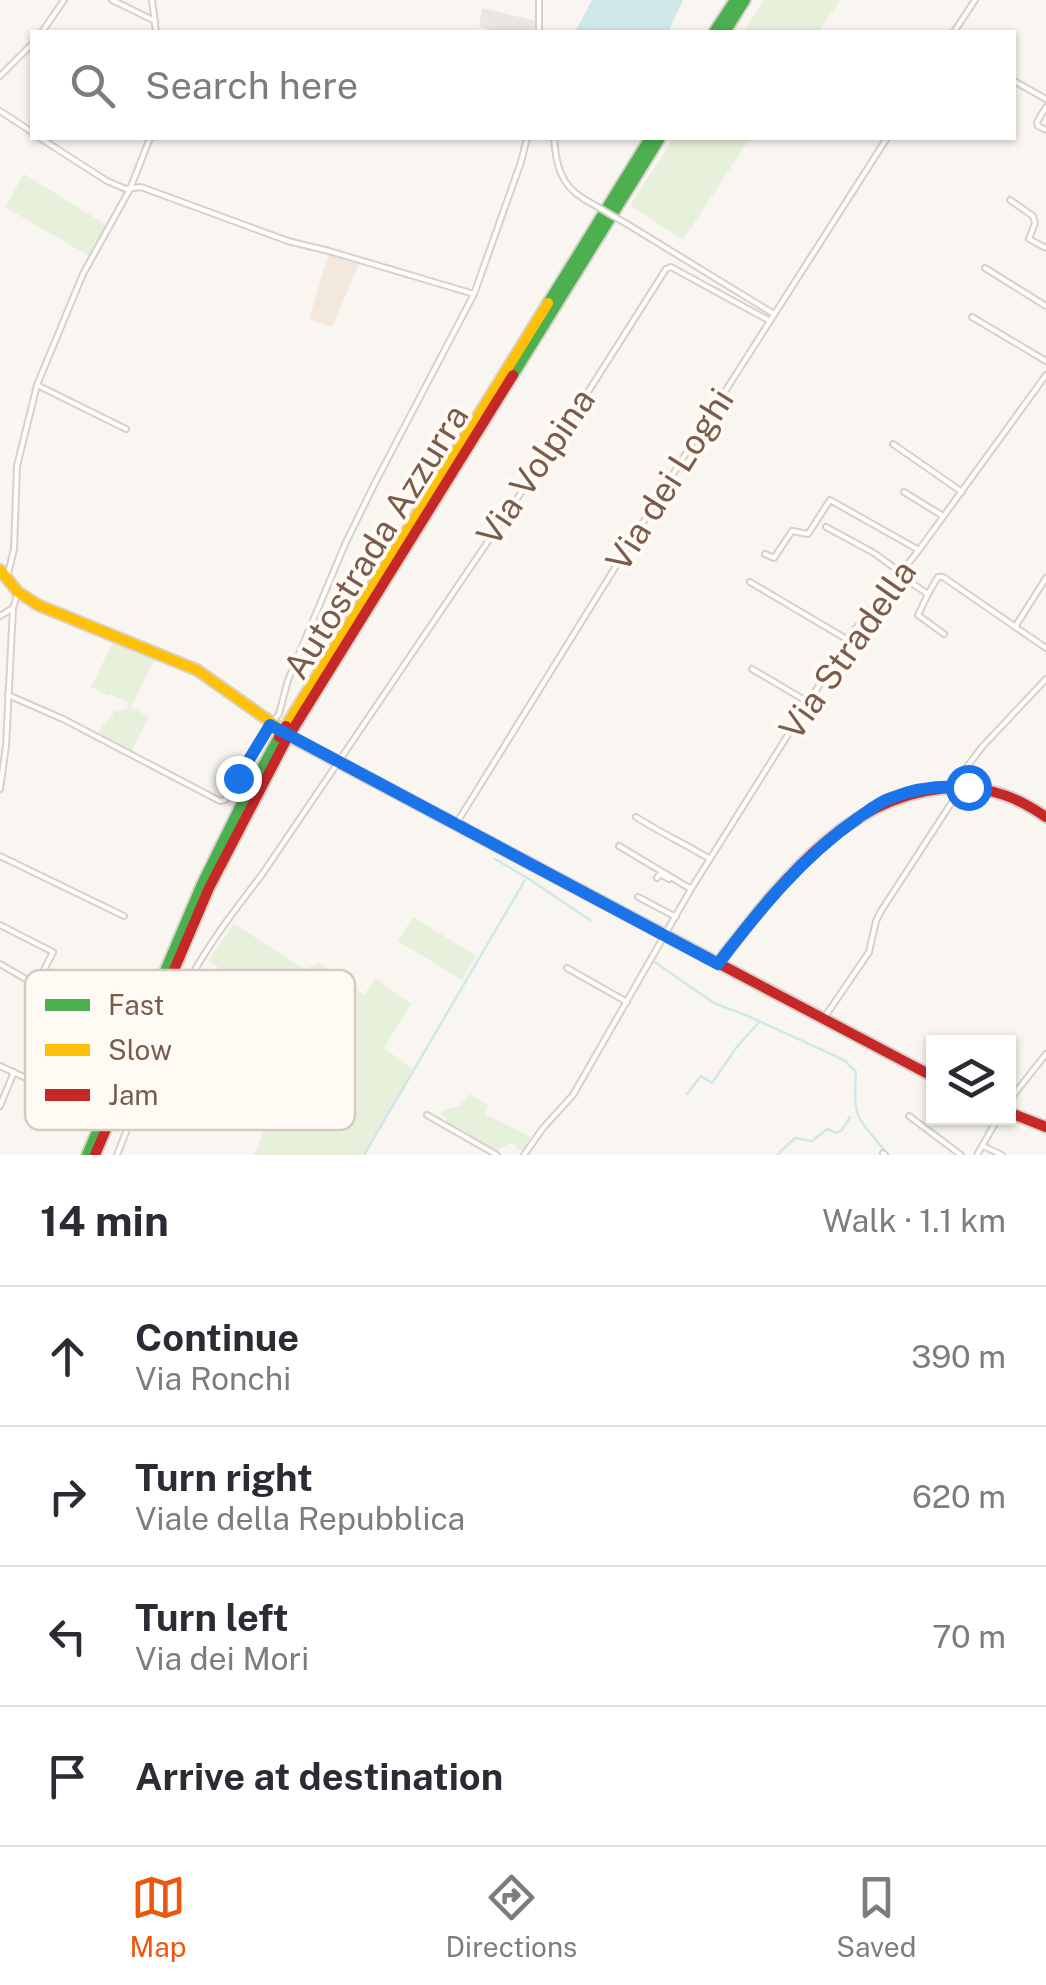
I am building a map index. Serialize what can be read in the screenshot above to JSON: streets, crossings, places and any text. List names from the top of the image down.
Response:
{
  "streets": {
    "main road": ["Autostrada Azzurra"],
    "street": ["Via Volpina", "Via dei Loghi", "Via Stradella"]
  },
  "crossings": [
    ["Via Volpina", "Via dei Loghi"]
  ],
  "legend": ["Fast", "Slow", "Jam"],
  "page": {
    "search": "Search here",
    "heading": ["14 min", "Walk · 1.1 km"],
    "list": [
      ["Continue", "Via Ronchi", "390 m"],
      ["Turn right", "Viale della Repubblica", "620 m"],
      ["Turn left", "Via dei Mori", "70 m"],
      "Arrive at destination"
    ],
    "nav": ["Map", "Directions", "Saved"]
  }
}
